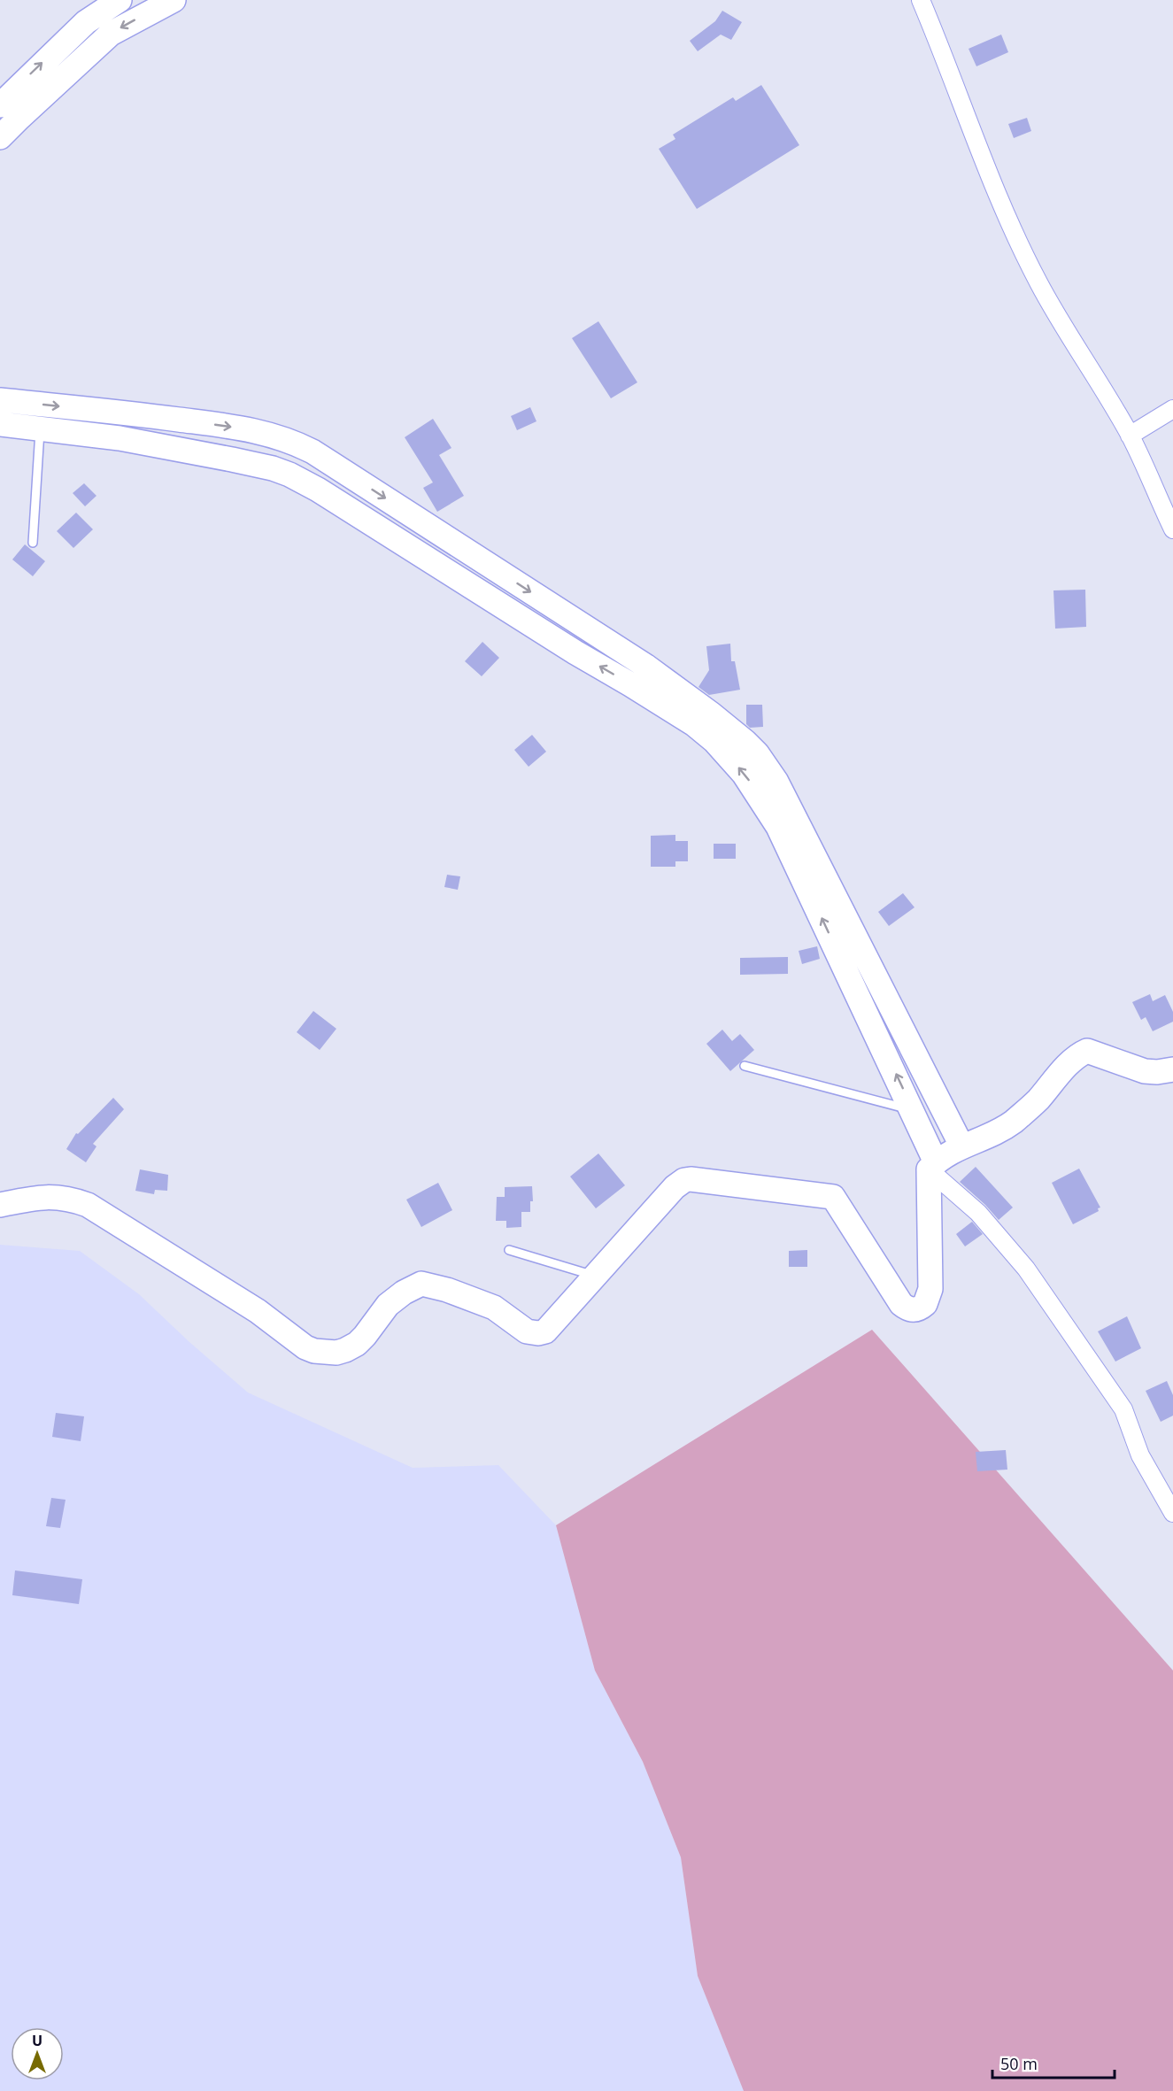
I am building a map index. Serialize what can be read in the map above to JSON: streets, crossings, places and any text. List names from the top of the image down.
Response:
{
  "scale_bar": "50 m",
  "north": "top"
}
